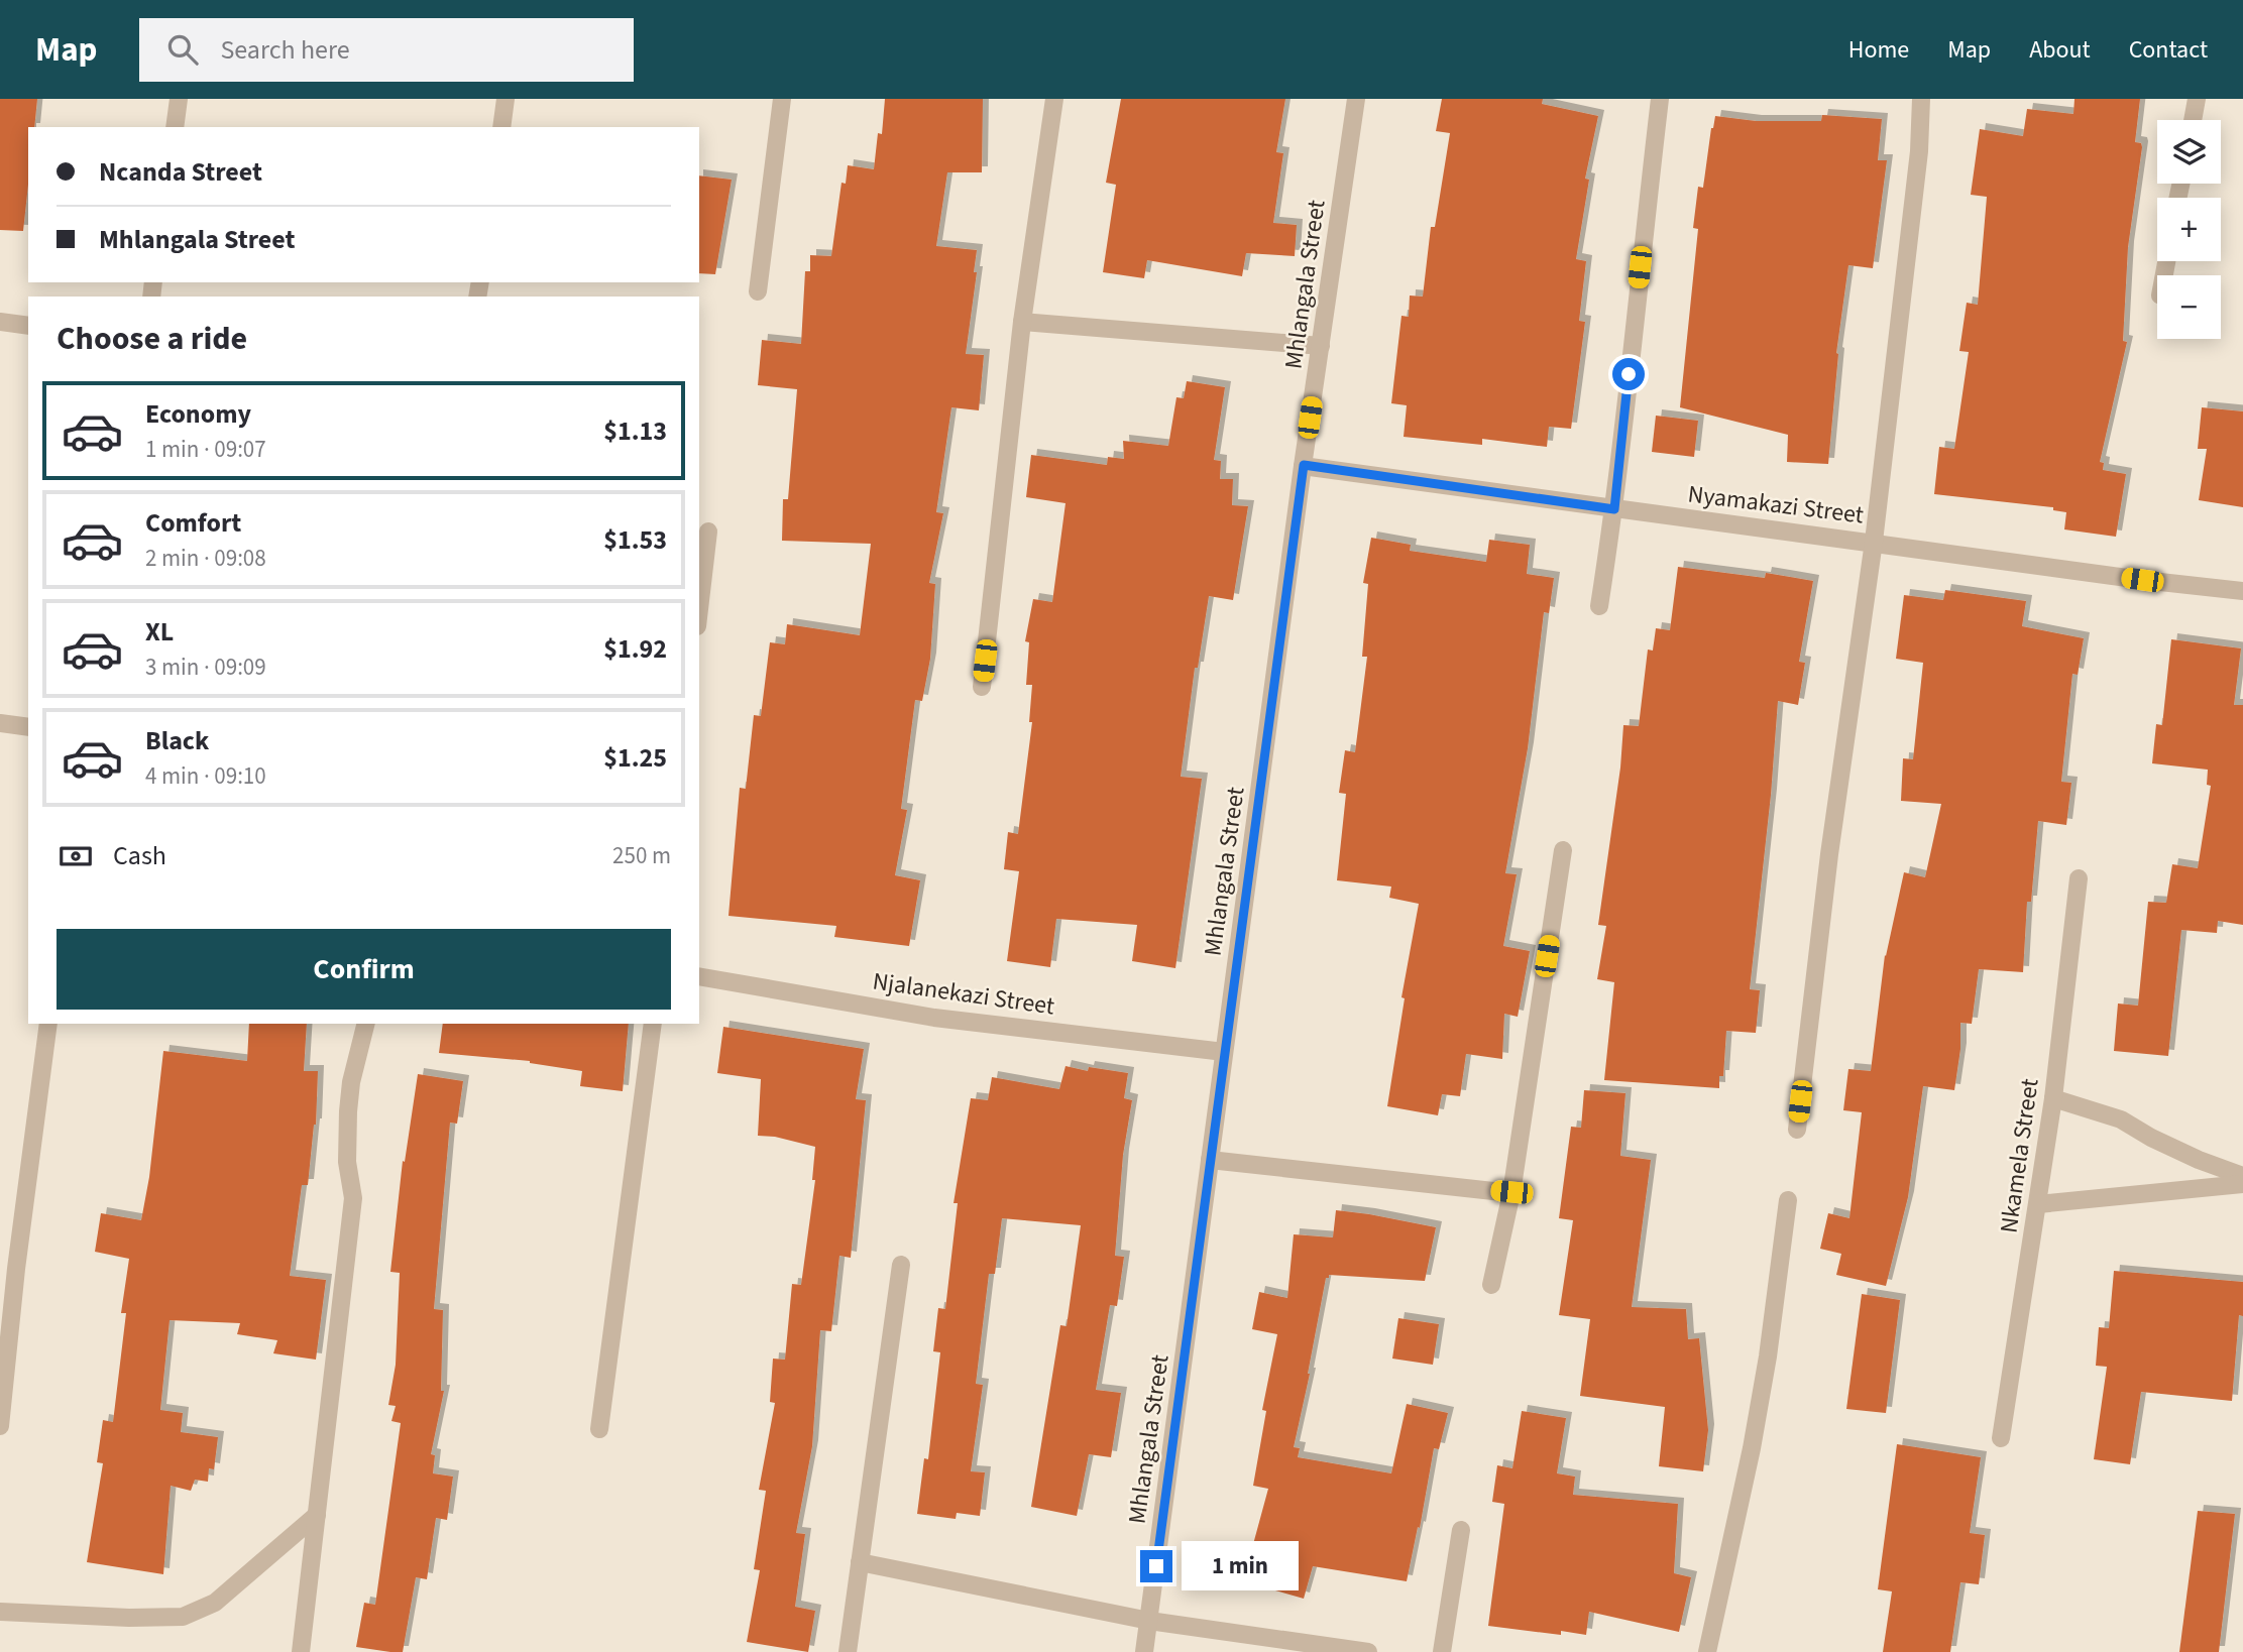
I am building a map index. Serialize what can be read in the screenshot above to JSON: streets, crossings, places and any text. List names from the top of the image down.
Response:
{
  "streets": {
    "street": [
      "Mhlangala Street",
      "Nyamakazi Street",
      "Njalanekazi Street",
      "Nkamela Street"
    ]
  },
  "crossings": [
    ["Mhlangala Street", "Nyamakazi Street"],
    ["Mhlangala Street", "Njalanekazi Street"]
  ],
  "page": {
    "header": "Map",
    "search": "Search here",
    "nav": [
      "Home",
      "Map",
      "About",
      "Contact"
    ],
    "map_buttons": ["+", "−"],
    "banner": ["Ncanda Street", "Mhlangala Street"],
    "heading": "Choose a ride",
    "list": [
      {
        "name": "Economy",
        "note": "1 min · 09:07",
        "value": "$1.13"
      },
      {
        "name": "Comfort",
        "note": "2 min · 09:08",
        "value": "$1.53"
      },
      {
        "name": "XL",
        "note": "3 min · 09:09",
        "value": "$1.92"
      },
      {
        "name": "Black",
        "note": "4 min · 09:10",
        "value": "$1.25"
      }
    ],
    "pay": ["Cash", "250 m"],
    "buttons": "Confirm",
    "bubble": "1 min"
  }
}
